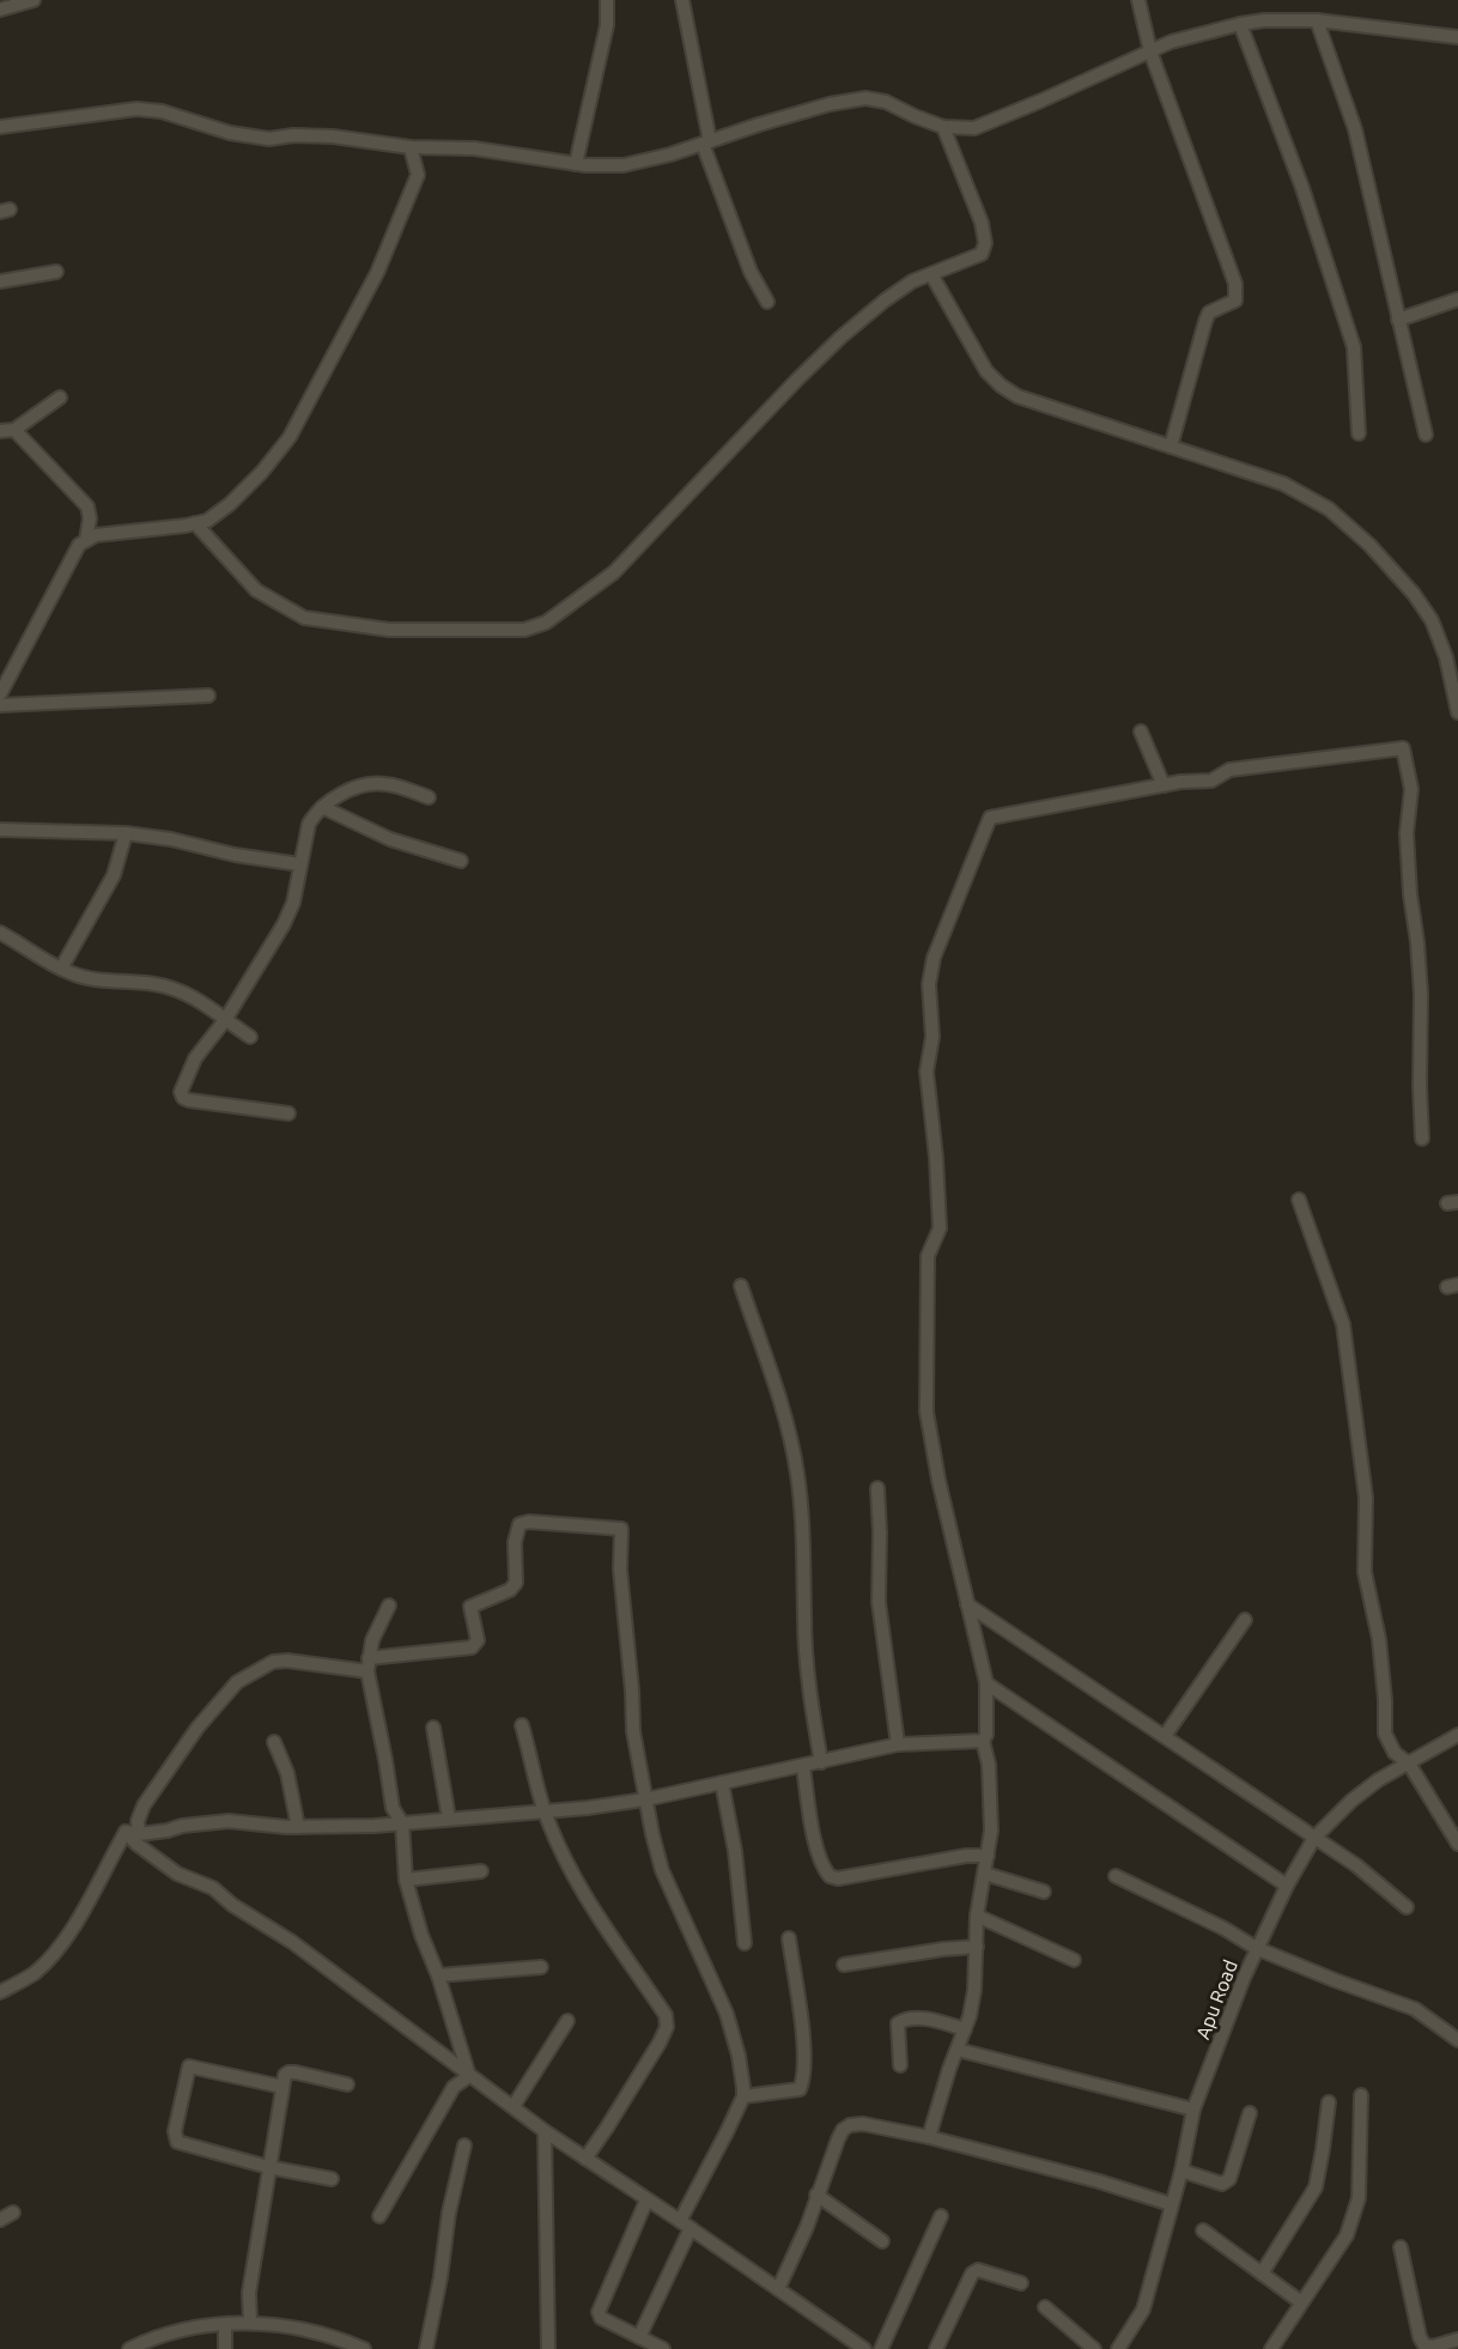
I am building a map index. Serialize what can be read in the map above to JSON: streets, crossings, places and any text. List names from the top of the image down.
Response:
{
  "streets": {
    "street": ["Apu Road"]
  }
}
